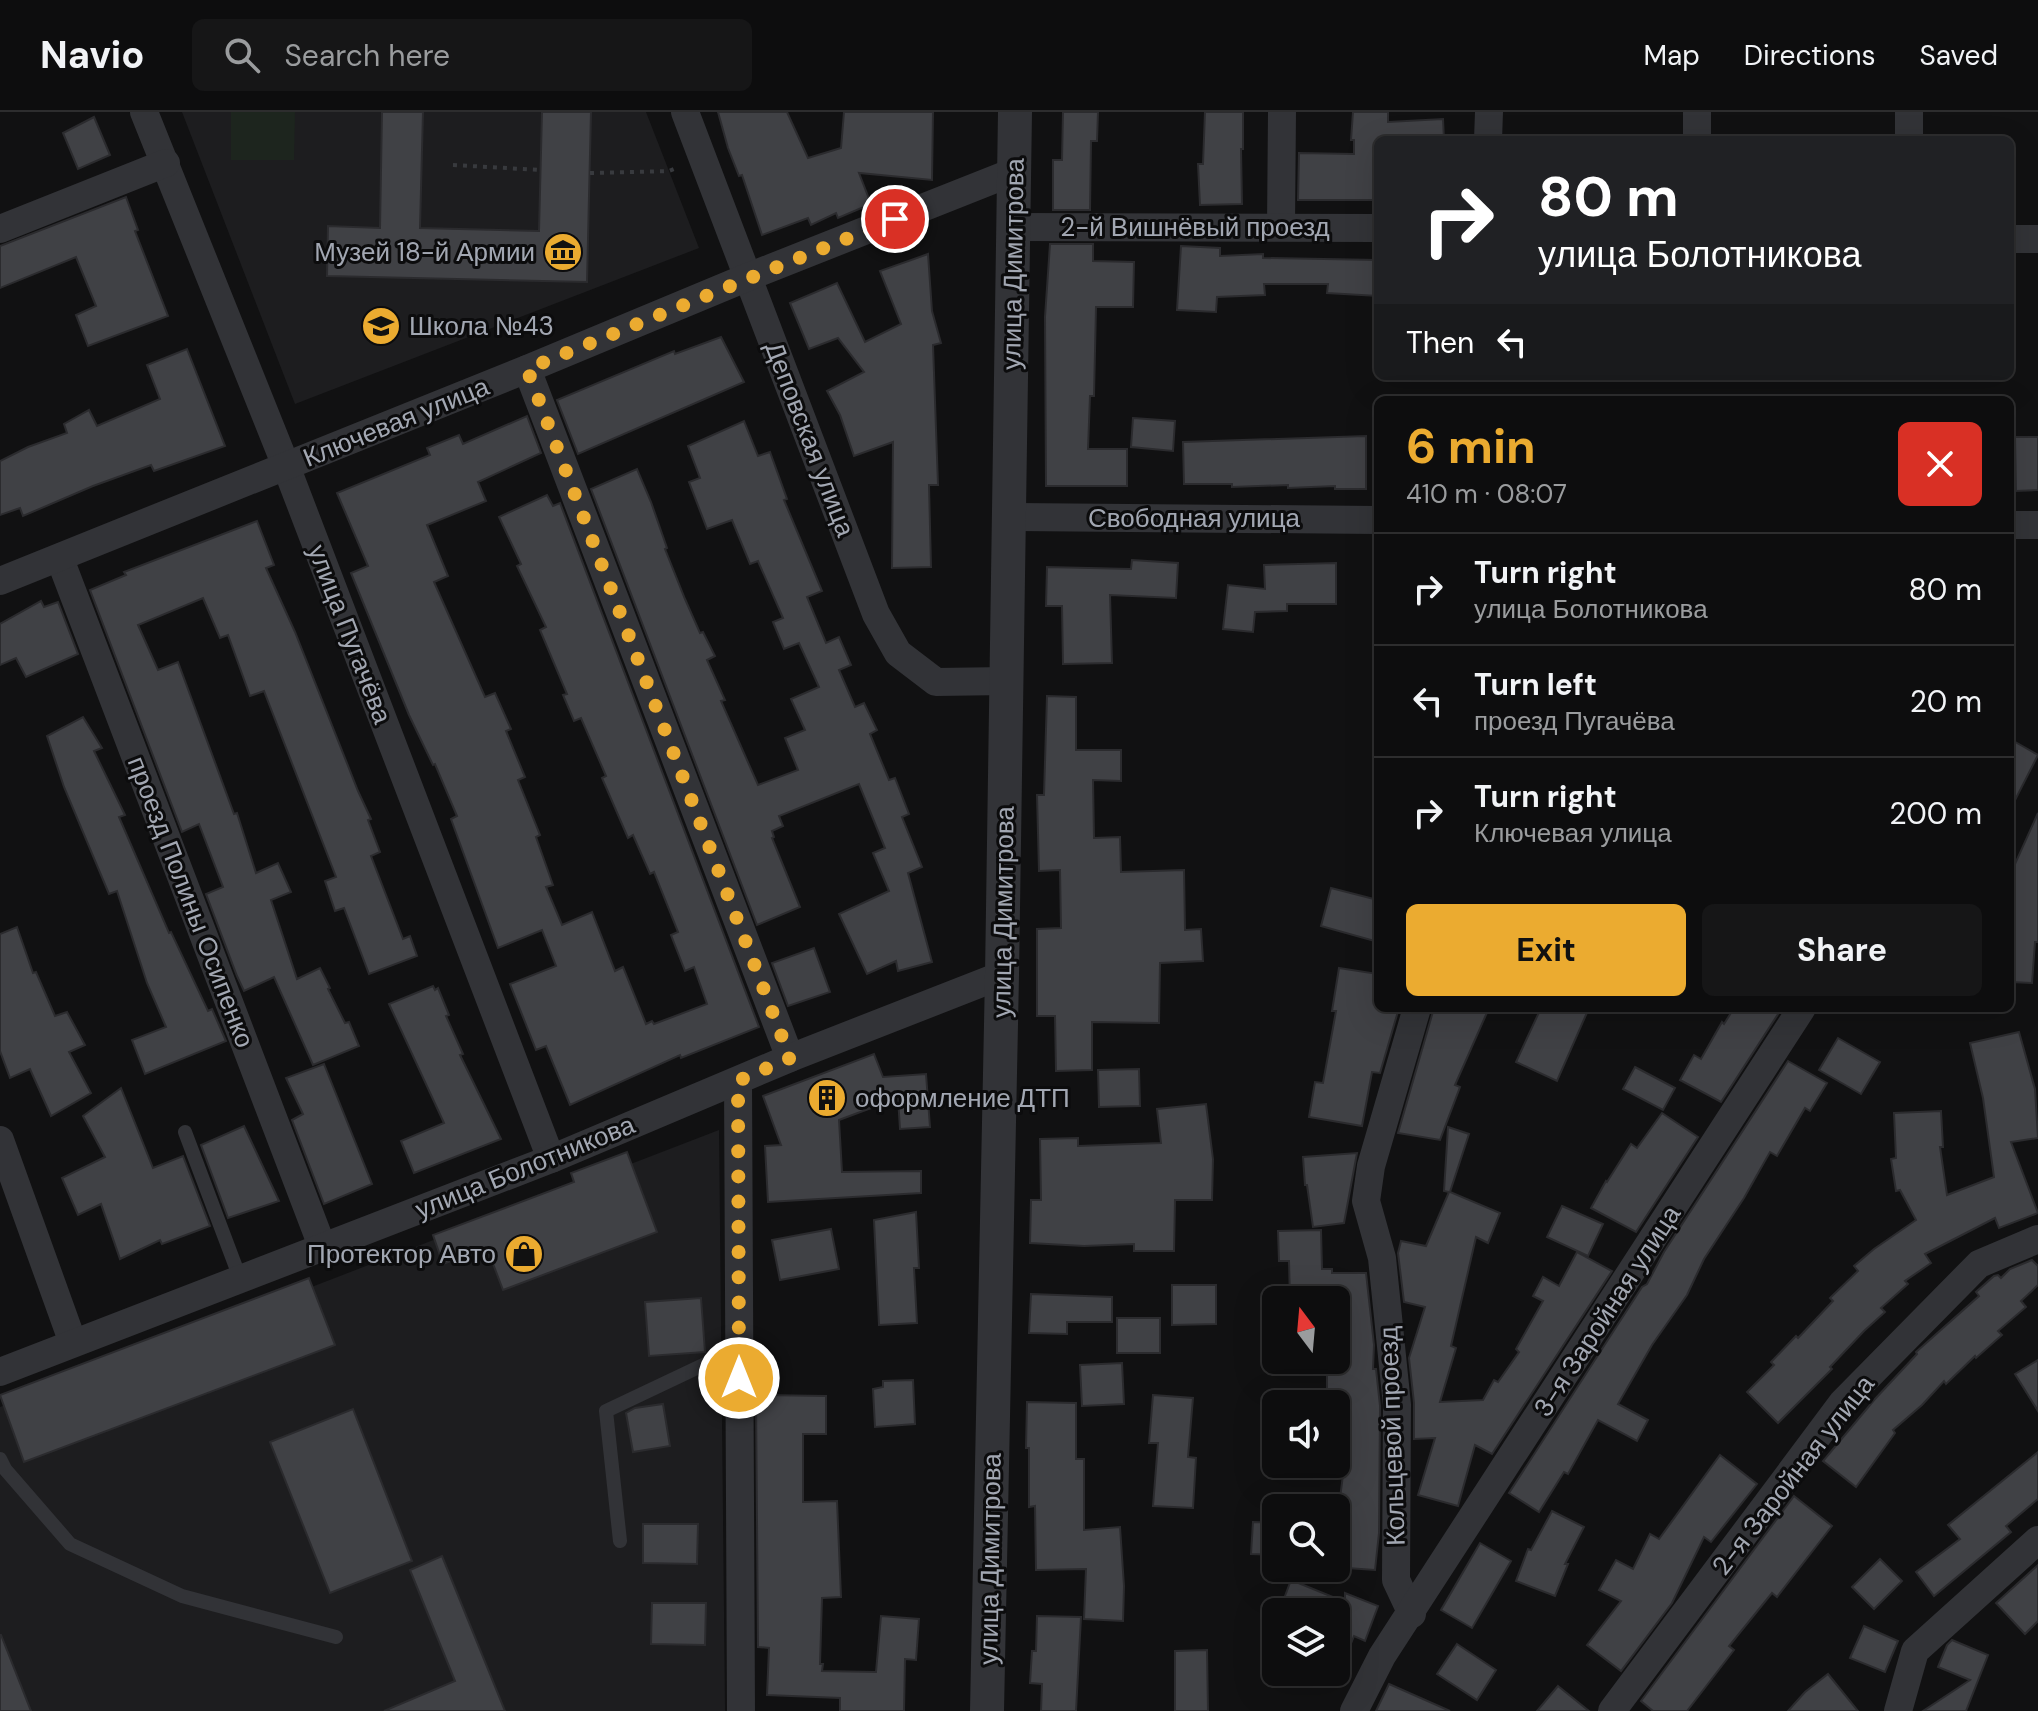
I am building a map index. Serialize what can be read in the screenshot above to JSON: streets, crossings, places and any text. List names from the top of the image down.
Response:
{
  "streets": {
    "street": [
      "2-й Вишнёвый проезд",
      "улица Димитрова",
      "Ключевая улица",
      "Деповская улица",
      "Свободная улица",
      "улица Пугачёва",
      "проезд Полины Осипенко",
      "улица Болотникова",
      "3-я Заройная улица",
      "Кольцевой проезд",
      "2-я Заройная улица"
    ]
  },
  "crossings": [
    ["2-й Вишнёвый проезд", "улица Димитрова"],
    ["улица Димитрова", "Ключевая улица"],
    ["улица Димитрова", "Деповская улица"],
    ["улица Димитрова", "Свободная улица"],
    ["улица Димитрова", "улица Болотникова"],
    ["Ключевая улица", "Деповская улица"],
    ["Ключевая улица", "улица Пугачёва"],
    ["Ключевая улица", "проезд Полины Осипенко"],
    ["улица Пугачёва", "улица Болотникова"],
    ["проезд Полины Осипенко", "улица Болотникова"],
    ["3-я Заройная улица", "Кольцевой проезд"]
  ],
  "places": {
    "museum": ["Музей 18-й Армии"],
    "school or university": ["Школа №43"],
    "building": ["оформление ДТП"],
    "shop": ["Протектор Авто"]
  },
  "north": "top",
  "page": {
    "header": "Navio",
    "search": "Search here",
    "nav": ["Map", "Directions", "Saved"],
    "turn": ["80 m", "улица Болотникова"],
    "then": "Then",
    "heading": ["6 min", "410 m · 08:07"],
    "list": [
      {
        "name": "Turn right",
        "note": "улица Болотникова",
        "value": "80 m"
      },
      {
        "name": "Turn left",
        "note": "проезд Пугачёва",
        "value": "20 m"
      },
      {
        "name": "Turn right",
        "note": "Ключевая улица",
        "value": "200 m"
      }
    ],
    "buttons": ["Exit", "Share"]
  }
}
